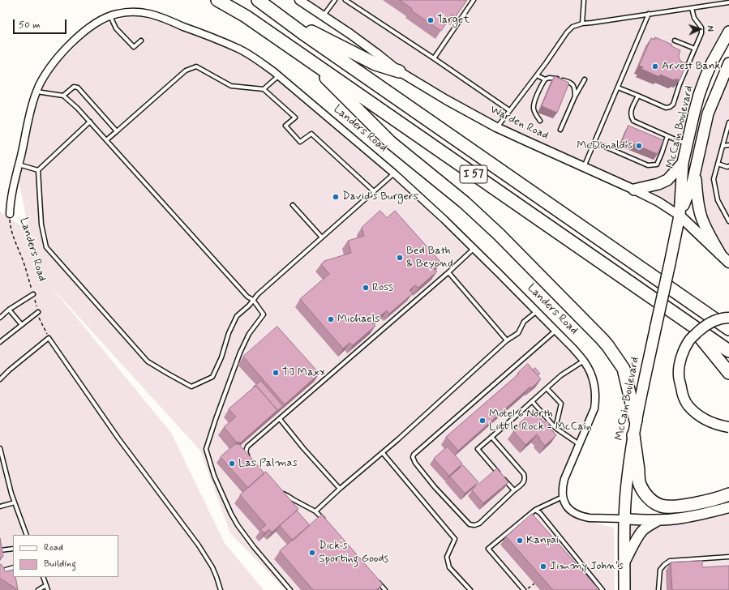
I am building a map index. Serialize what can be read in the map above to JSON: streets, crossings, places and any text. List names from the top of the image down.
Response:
{
  "streets": {
    "highway": ["I 57"],
    "main road": ["Warden Road", "McCain Boulevard"],
    "street": ["Landers Road"]
  },
  "crossings": [
    ["Warden Road", "McCain Boulevard"]
  ],
  "places": [
    "Target",
    "Arvest Bank",
    "McDonald's",
    "David's Burgers",
    "Bed Bath & Beyond",
    "Ross",
    "Michaels",
    "TJ Maxx",
    "Motel 6 North Little Rock - McCain",
    "Las Palmas",
    "Kanpai",
    "Dick's Sporting Goods",
    "Jimmy John's"
  ],
  "legend": ["Road", "Building"],
  "scale_bar": "50 m",
  "north": "right"
}
